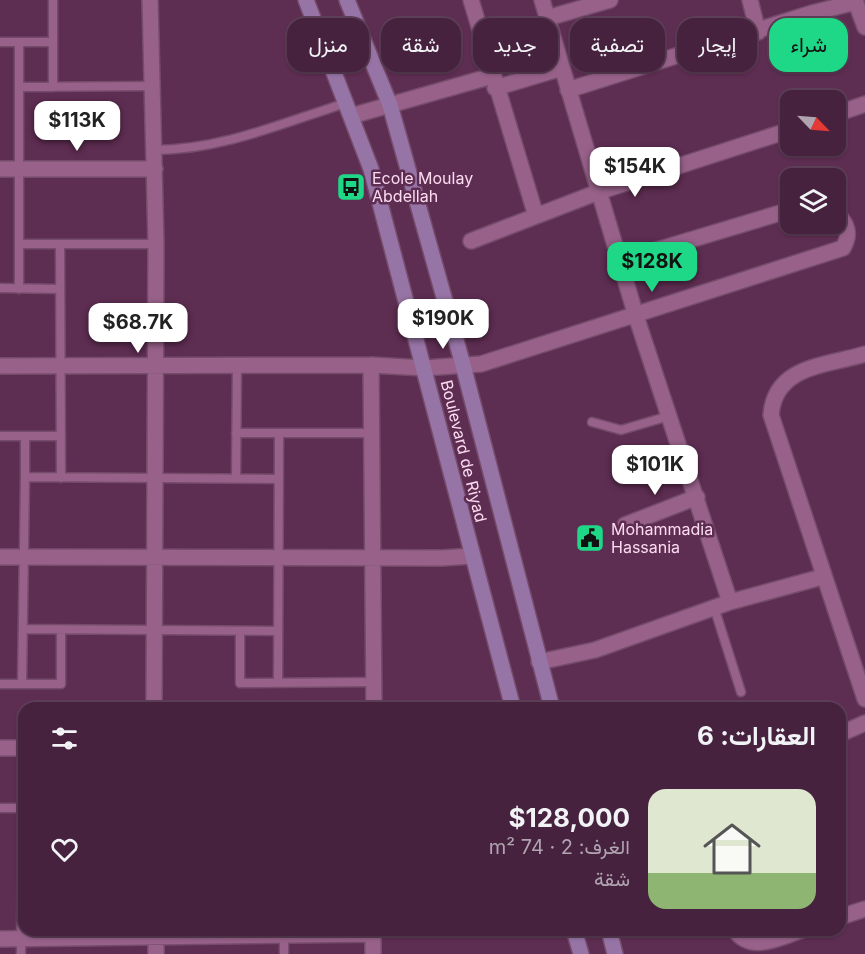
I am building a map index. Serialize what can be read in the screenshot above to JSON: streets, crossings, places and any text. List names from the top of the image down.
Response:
{
  "streets": {
    "main road": ["Boulevard de Riyad"]
  },
  "places": {
    "bus stop": ["Ecole Moulay Abdellah"],
    "public building": ["Mohammadia Hassania"]
  },
  "north": "bottom right",
  "page": {
    "chip": [
      "شراء",
      "إيجار",
      "تصفية",
      "جديد",
      "شقة",
      "منزل"
    ],
    "price": [
      "$113K",
      "$154K",
      "$128K",
      "$190K",
      "$68.7K",
      "$101K"
    ],
    "heading": "العقارات: 6",
    "list": [
      {
        "name": "$128,000",
        "note": "الغرف: 2 · 74 m² · شقة"
      }
    ]
  }
}
